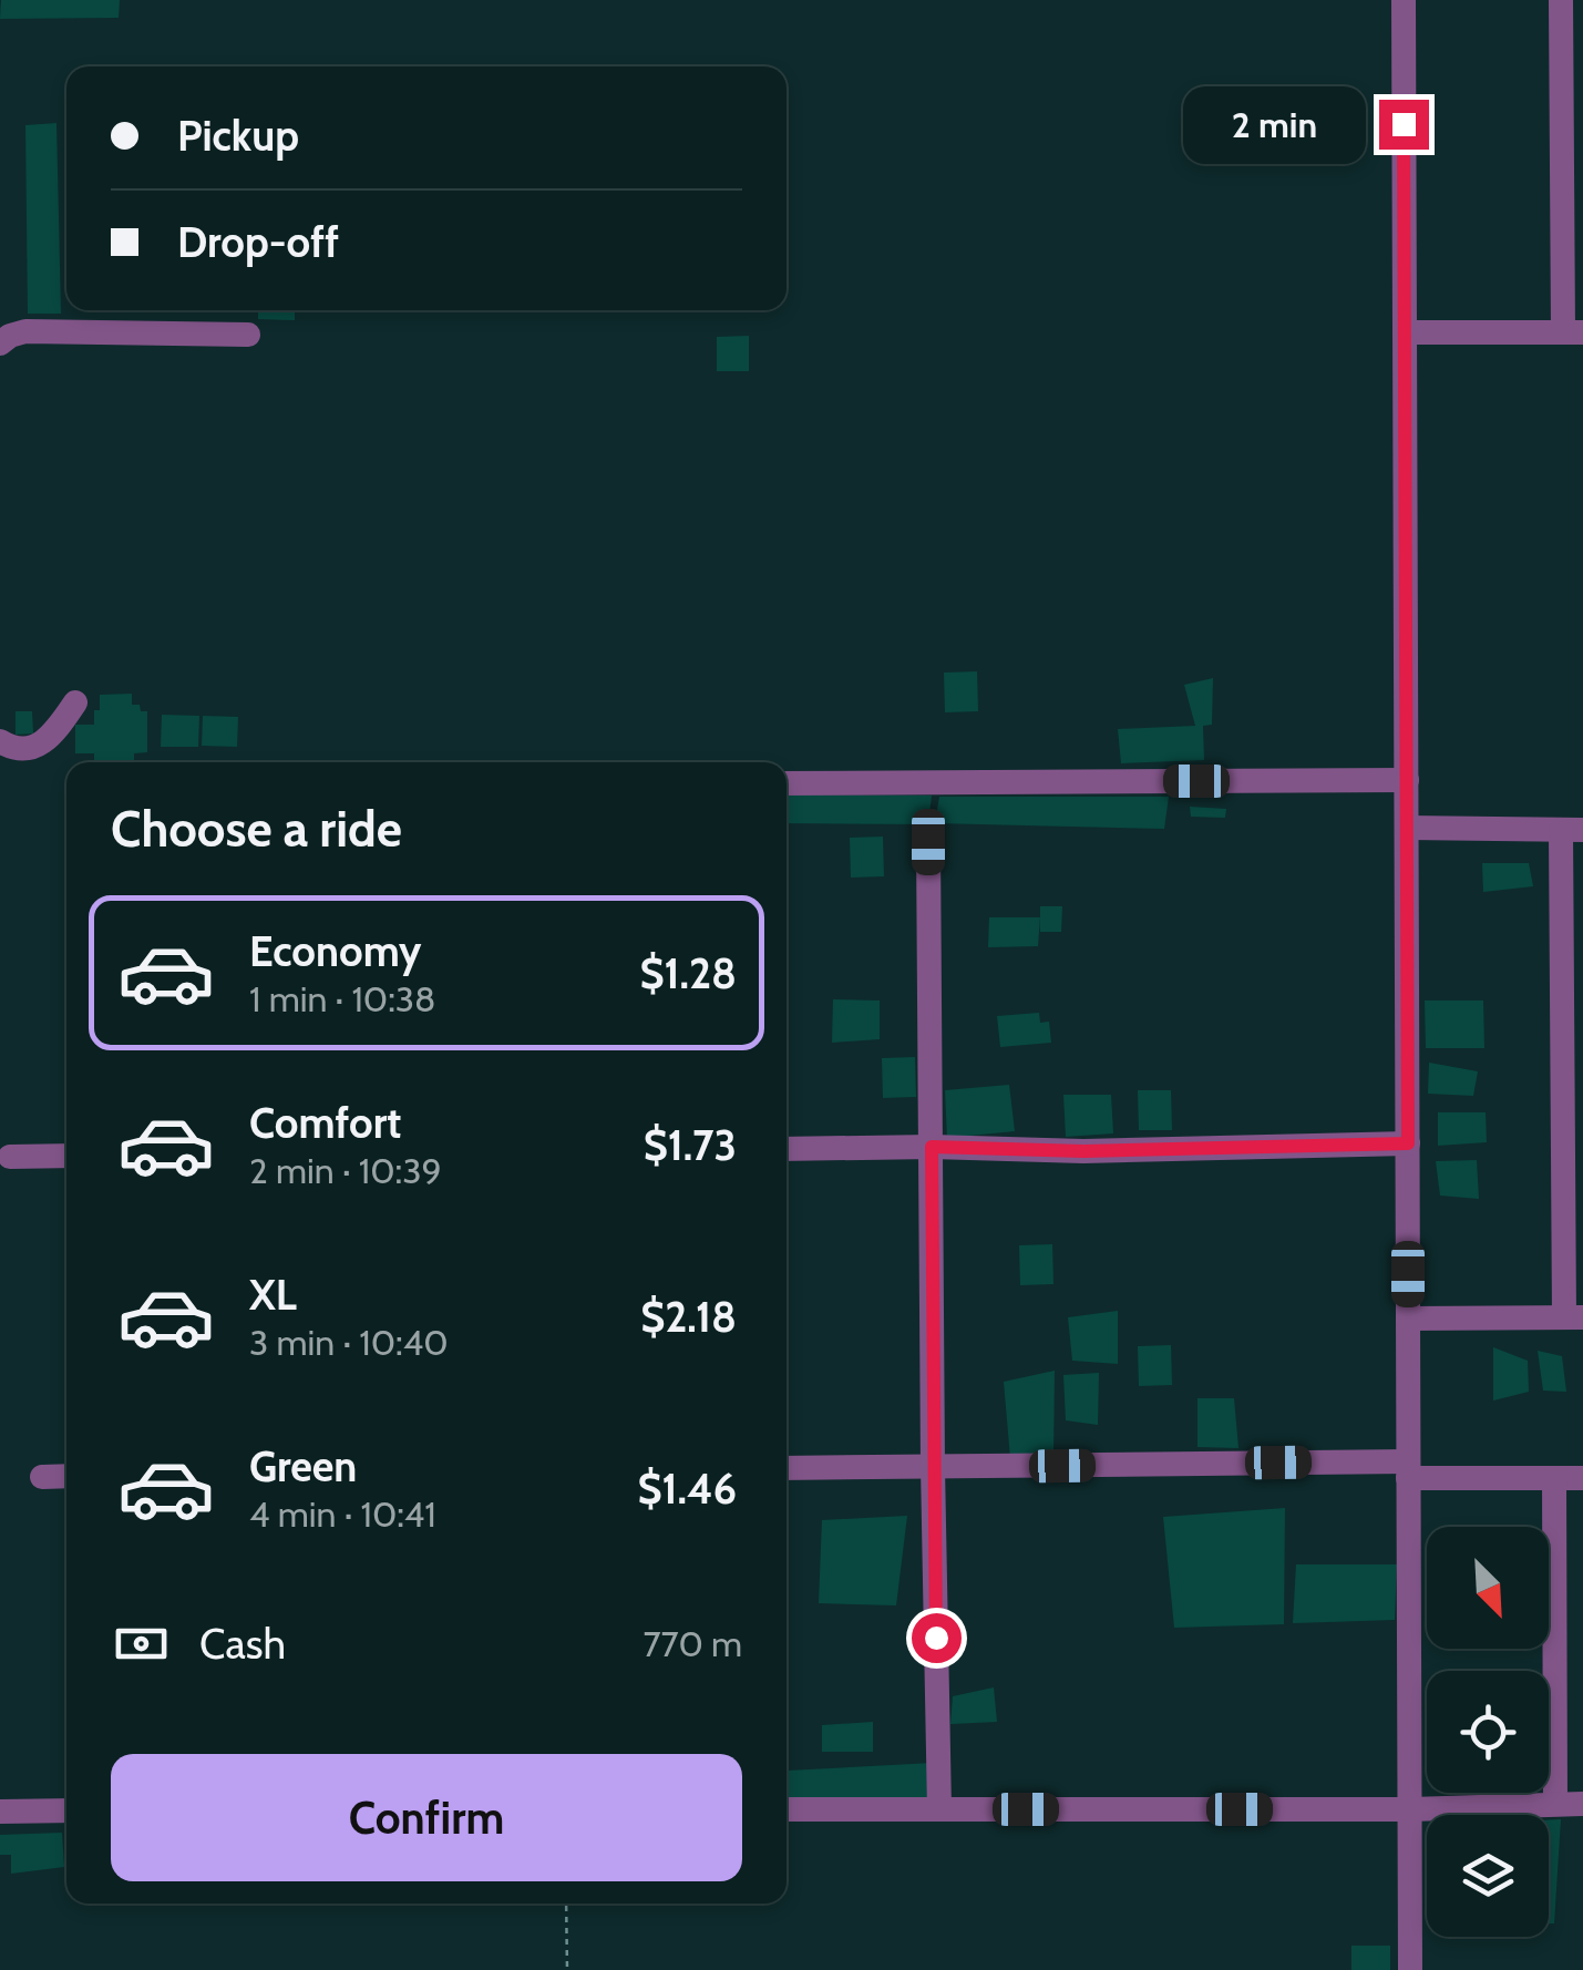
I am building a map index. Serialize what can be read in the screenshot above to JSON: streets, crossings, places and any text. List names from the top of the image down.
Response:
{
  "north": "bottom right",
  "page": {
    "banner": ["Pickup", "Drop-off"],
    "bubble": "2 min",
    "heading": "Choose a ride",
    "list": [
      {
        "name": "Economy",
        "note": "1 min · 10:38",
        "value": "$1.28"
      },
      {
        "name": "Comfort",
        "note": "2 min · 10:39",
        "value": "$1.73"
      },
      {
        "name": "XL",
        "note": "3 min · 10:40",
        "value": "$2.18"
      },
      {
        "name": "Green",
        "note": "4 min · 10:41",
        "value": "$1.46"
      }
    ],
    "pay": ["Cash", "770 m"],
    "buttons": "Confirm"
  }
}
